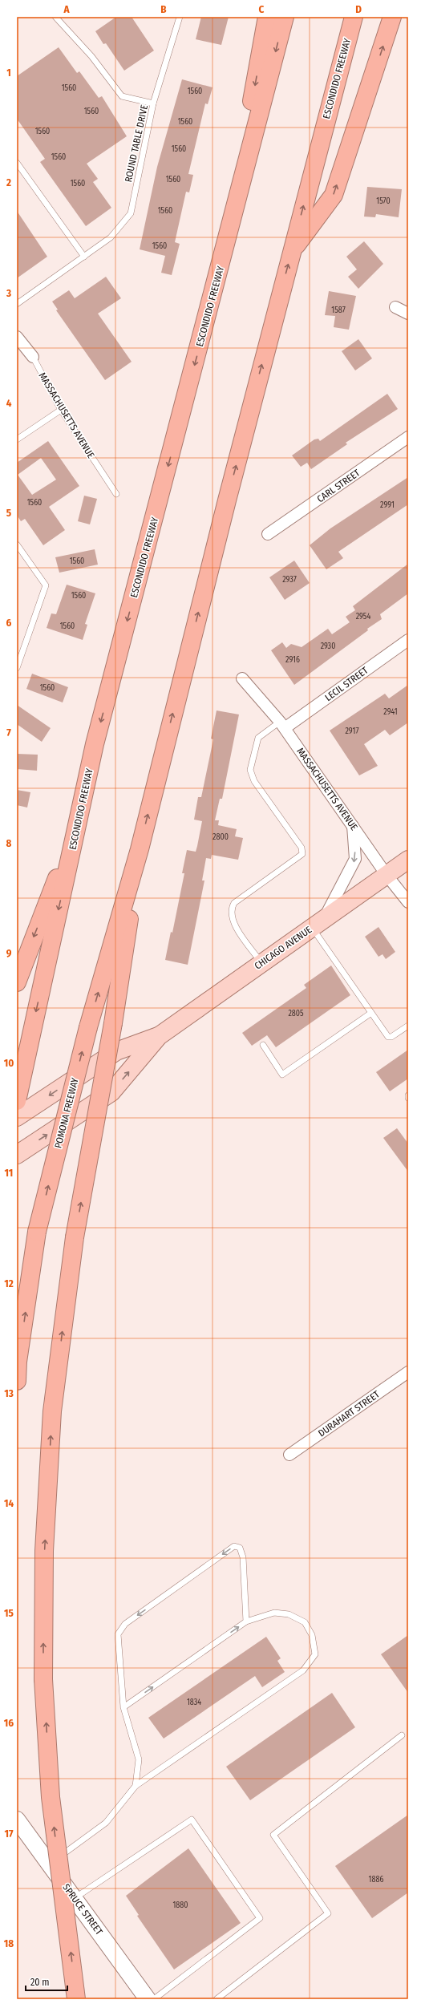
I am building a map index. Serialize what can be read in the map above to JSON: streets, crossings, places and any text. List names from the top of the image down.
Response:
{
  "streets": {
    "highway": ["ESCONDIDO FREEWAY", "POMONA FREEWAY"],
    "main road": ["CHICAGO AVENUE", "SPRUCE STREET"],
    "street": [
      "MASSACHUSETTS AVENUE",
      "CARL STREET",
      "LECIL STREET",
      "DURAHART STREET"
    ],
    "lane": ["ROUND TABLE DRIVE"]
  },
  "crossings": [
    ["ESCONDIDO FREEWAY", "POMONA FREEWAY"],
    ["MASSACHUSETTS AVENUE", "LECIL STREET"],
    ["MASSACHUSETTS AVENUE", "CHICAGO AVENUE"]
  ],
  "house_numbers": [
    "1560",
    "1560",
    "1560",
    "1560",
    "1560",
    "1560",
    "1560",
    "1560",
    "1560",
    "1570",
    "1560",
    "1560",
    "1587",
    "1560",
    "2991",
    "1560",
    "2937",
    "1560",
    "2954",
    "1560",
    "2930",
    "2916",
    "1560",
    "2941",
    "2917",
    "2800",
    "2805",
    "1834",
    "1886",
    "1880"
  ],
  "scale_bar": "20 m",
  "grid": {
    "columns": [
      "A",
      "B",
      "C",
      "D"
    ],
    "rows": [
      "1",
      "2",
      "3",
      "4",
      "5",
      "6",
      "7",
      "8",
      "9",
      "10",
      "11",
      "12",
      "13",
      "14",
      "15",
      "16",
      "17",
      "18"
    ]
  }
}
